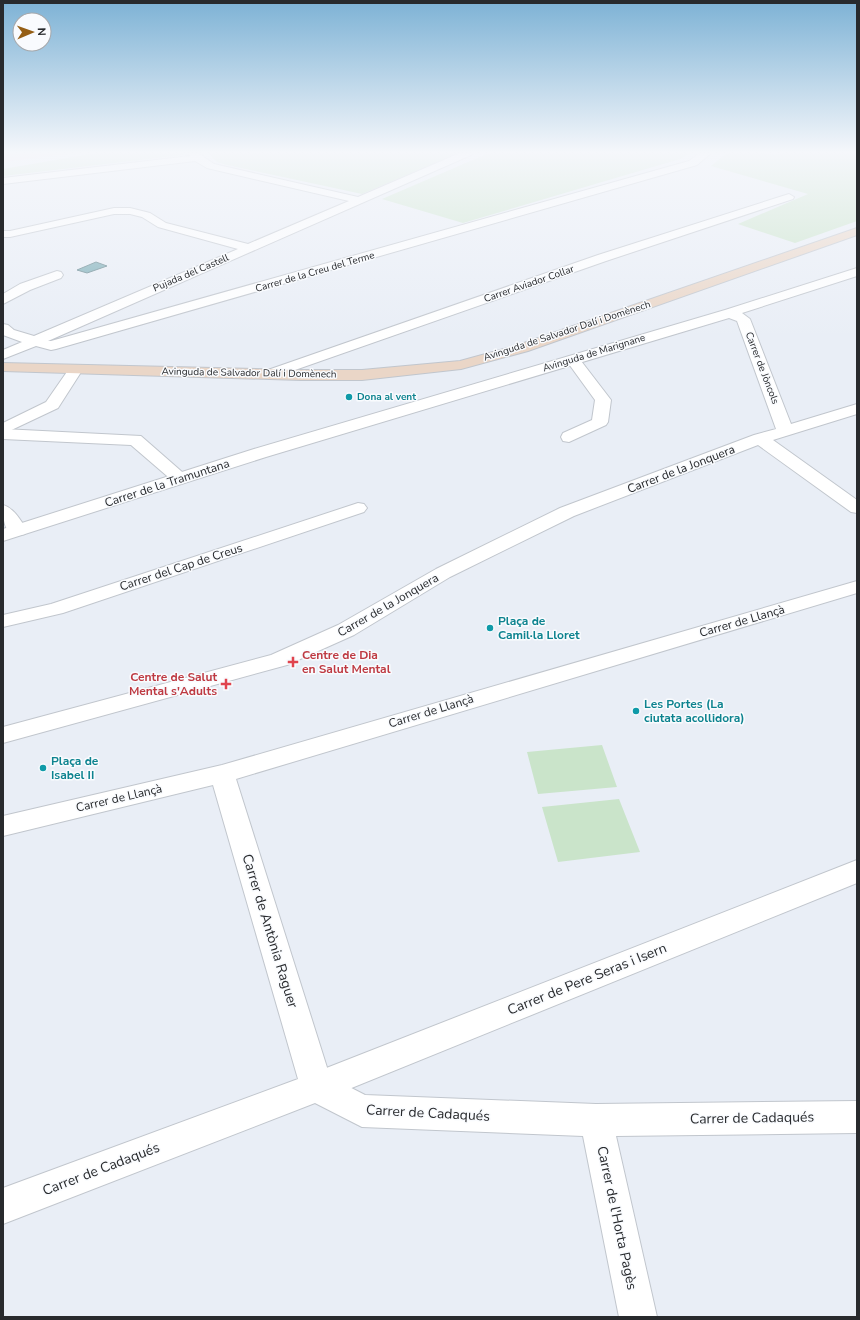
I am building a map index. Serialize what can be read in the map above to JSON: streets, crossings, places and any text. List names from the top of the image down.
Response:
{
  "streets": {
    "main road": ["Avinguda de Salvador Dalí i Domènech"],
    "street": [
      "Carrer de la Creu del Terme",
      "Pujada del Castell",
      "Carrer Aviador Collar",
      "Avinguda de Marignane",
      "Carrer de Jòncols",
      "Carrer de la Jonquera",
      "Carrer de la Tramuntana",
      "Carrer del Cap de Creus",
      "Carrer de Llançà",
      "Carrer de Antònia Raguer",
      "Carrer de Pere Seras i Isern",
      "Carrer de Cadaqués",
      "Carrer de l'Horta Pagès"
    ]
  },
  "crossings": [
    ["Carrer de la Creu del Terme", "Pujada del Castell"],
    ["Carrer Aviador Collar", "Avinguda de Salvador Dalí i Domènech"],
    ["Avinguda de Marignane", "Carrer de Jòncols"],
    ["Avinguda de Marignane", "Carrer de la Tramuntana"],
    ["Carrer de Jòncols", "Carrer de la Jonquera"],
    ["Carrer de Llançà", "Carrer de Antònia Raguer"],
    ["Carrer de Antònia Raguer", "Carrer de Pere Seras i Isern"],
    ["Carrer de Antònia Raguer", "Carrer de Cadaqués"],
    ["Carrer de Pere Seras i Isern", "Carrer de Cadaqués"],
    ["Carrer de Cadaqués", "Carrer de l'Horta Pagès"]
  ],
  "places": {
    "other": [
      "Dona al vent",
      "Plaça de Camil·la Lloret",
      "Les Portes (La ciutata acollidora)",
      "Plaça de Isabel II"
    ],
    "health": ["Centre de Dia en Salut Mental", "Centre de Salut Mental s'Adults"]
  },
  "north": "right"
}
